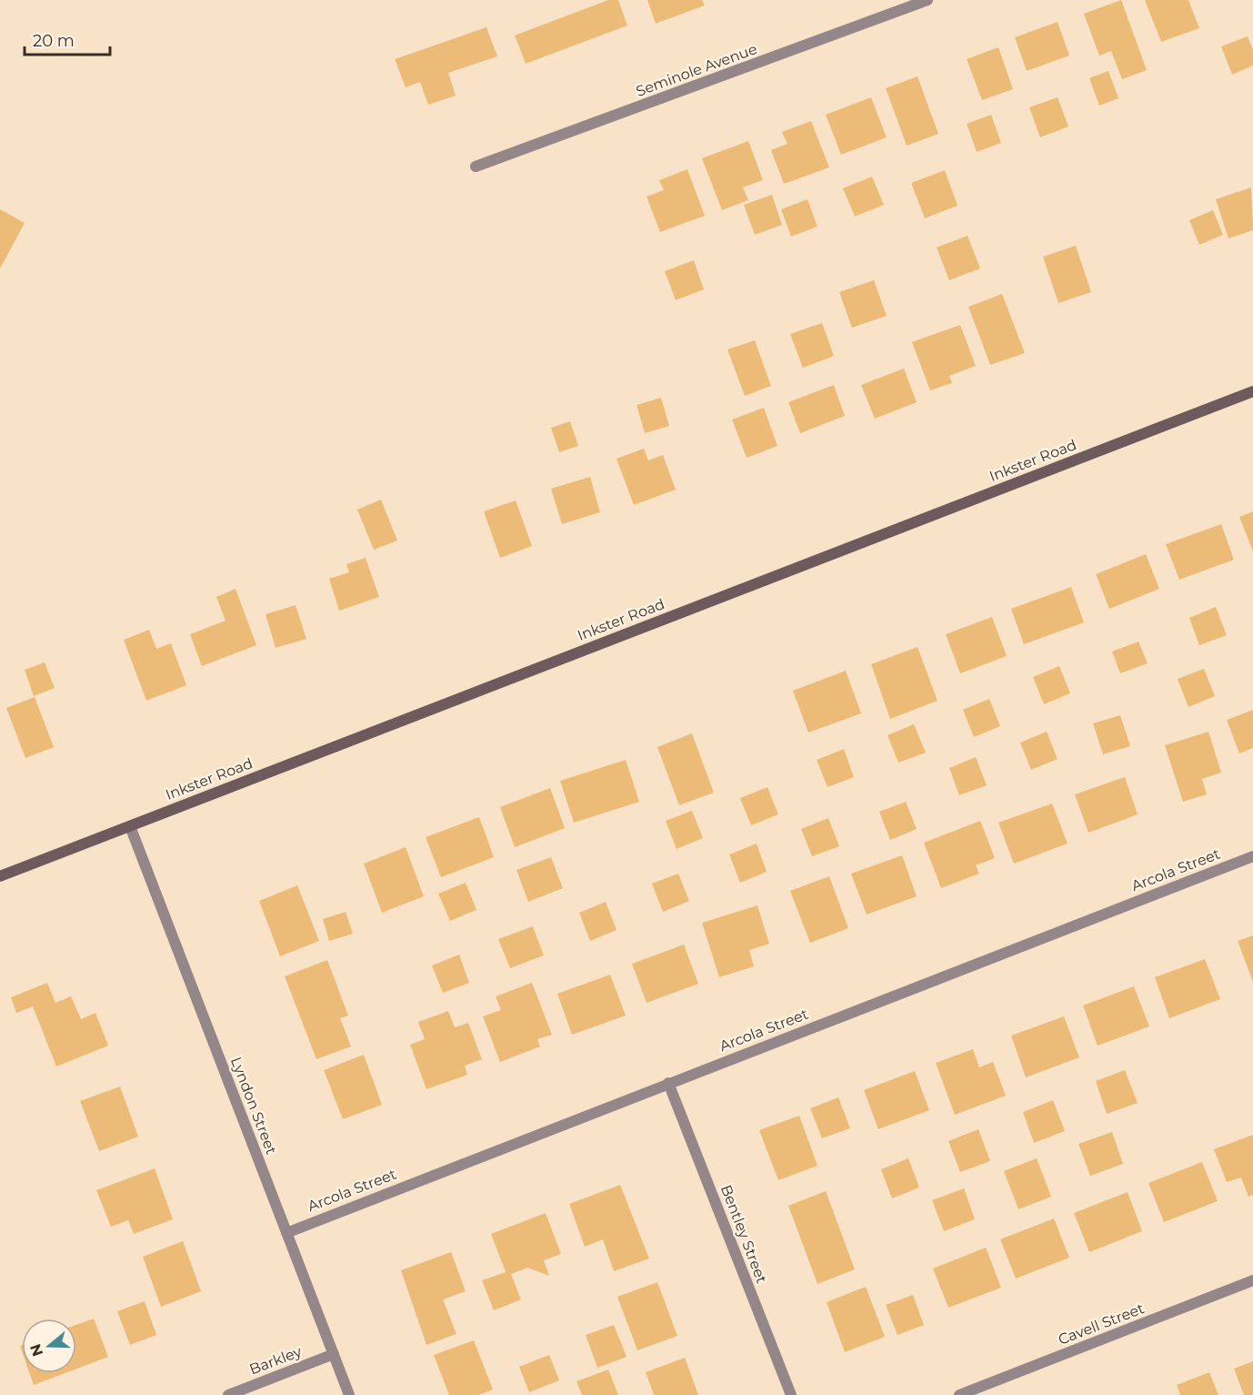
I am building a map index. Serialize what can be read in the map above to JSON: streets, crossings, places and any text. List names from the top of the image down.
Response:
{
  "streets": {
    "main road": ["Inkster Road"],
    "street": [
      "Seminole Avenue",
      "Arcola Street",
      "Lyndon Street",
      "Bentley Street",
      "Cavell Street",
      "Barkley"
    ]
  },
  "crossings": [
    ["Inkster Road", "Lyndon Street"],
    ["Arcola Street", "Lyndon Street"],
    ["Arcola Street", "Bentley Street"],
    ["Lyndon Street", "Barkley"]
  ],
  "scale_bar": "20 m",
  "north": "left"
}
